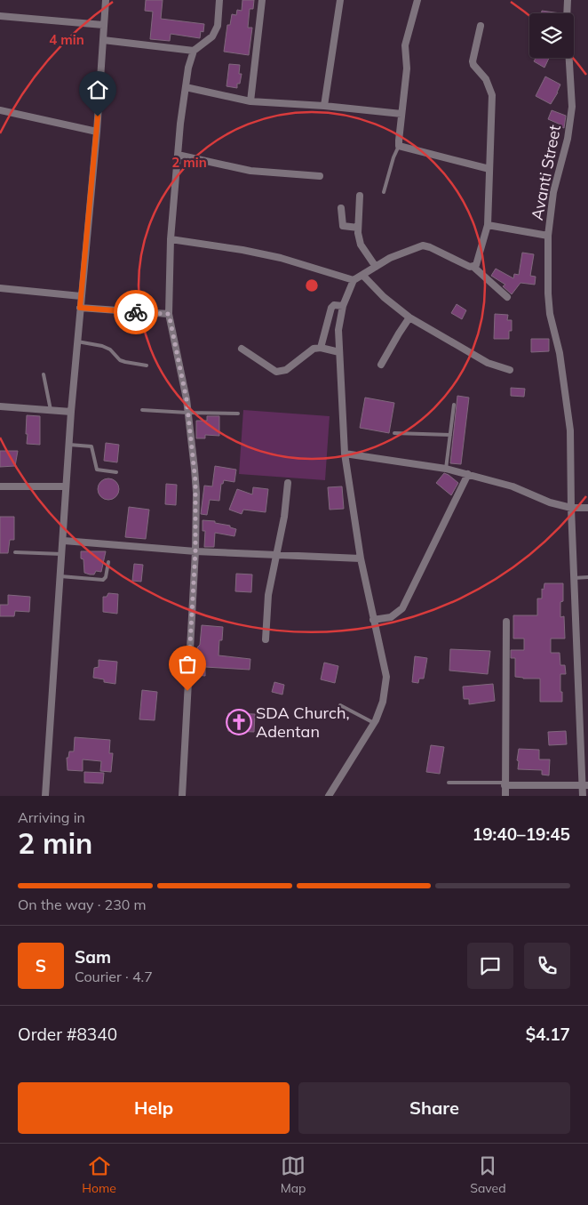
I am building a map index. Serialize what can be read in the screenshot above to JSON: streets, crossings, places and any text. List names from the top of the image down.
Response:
{
  "streets": {
    "street": ["Avanti Street"]
  },
  "places": {
    "church": ["SDA Church, Adentan"]
  },
  "page": {
    "heading": ["2 min", "Arriving in", "19:40–19:45"],
    "panel": [
      "Sam",
      "Courier · 4.7",
      "Order #8340",
      "$4.17"
    ],
    "bar": "On the way · 230 m",
    "round": "S",
    "buttons": ["Help", "Share"],
    "tabs": ["Home", "Map", "Saved"]
  },
  "rings": ["4 min", "2 min"]
}
